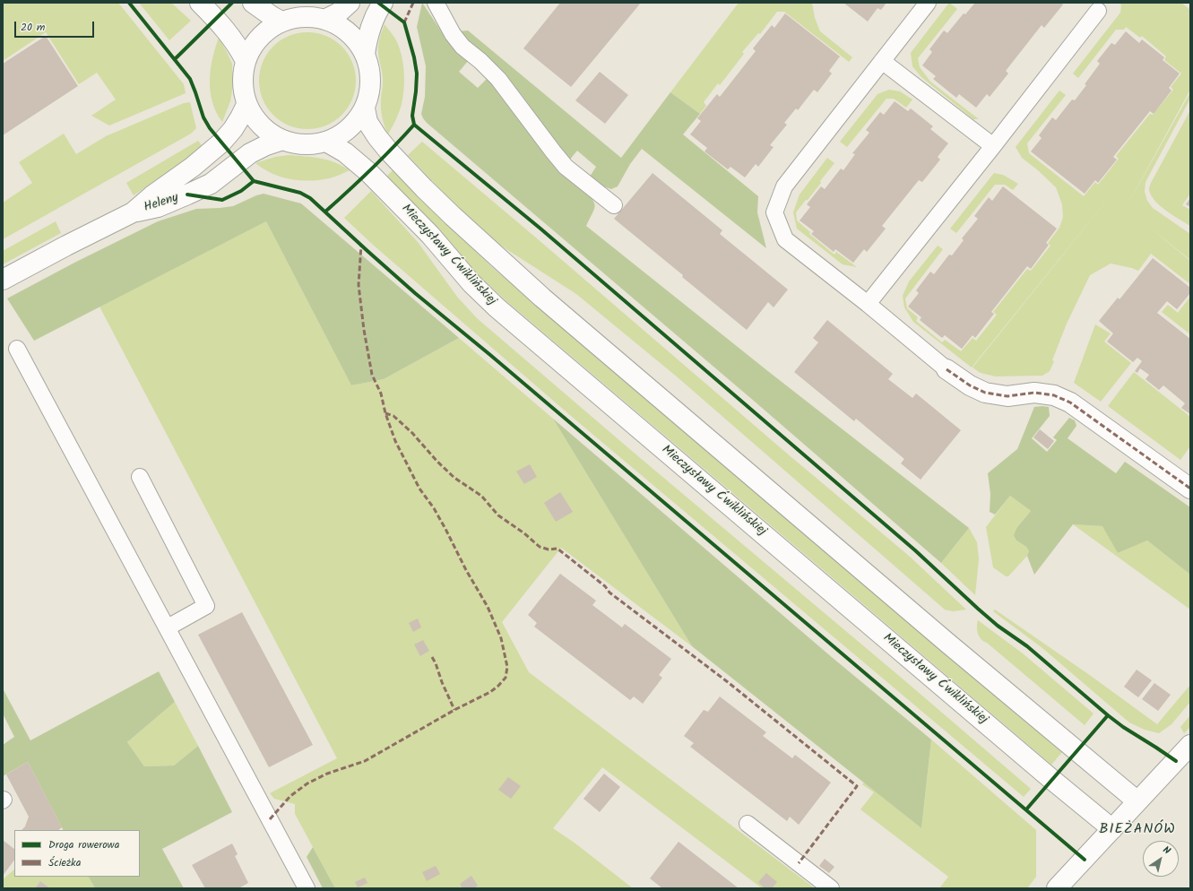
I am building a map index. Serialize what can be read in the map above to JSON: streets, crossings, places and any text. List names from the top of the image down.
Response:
{
  "streets": {
    "street": ["Heleny", "Mieczysławy Ćwiklińskiej"]
  },
  "crossings": [
    ["Heleny", "Mieczysławy Ćwiklińskiej"]
  ],
  "districts": ["BIEŻANÓW"],
  "legend": ["Droga rowerowa", "Ścieżka"],
  "scale_bar": "20 m",
  "north": "top right"
}
